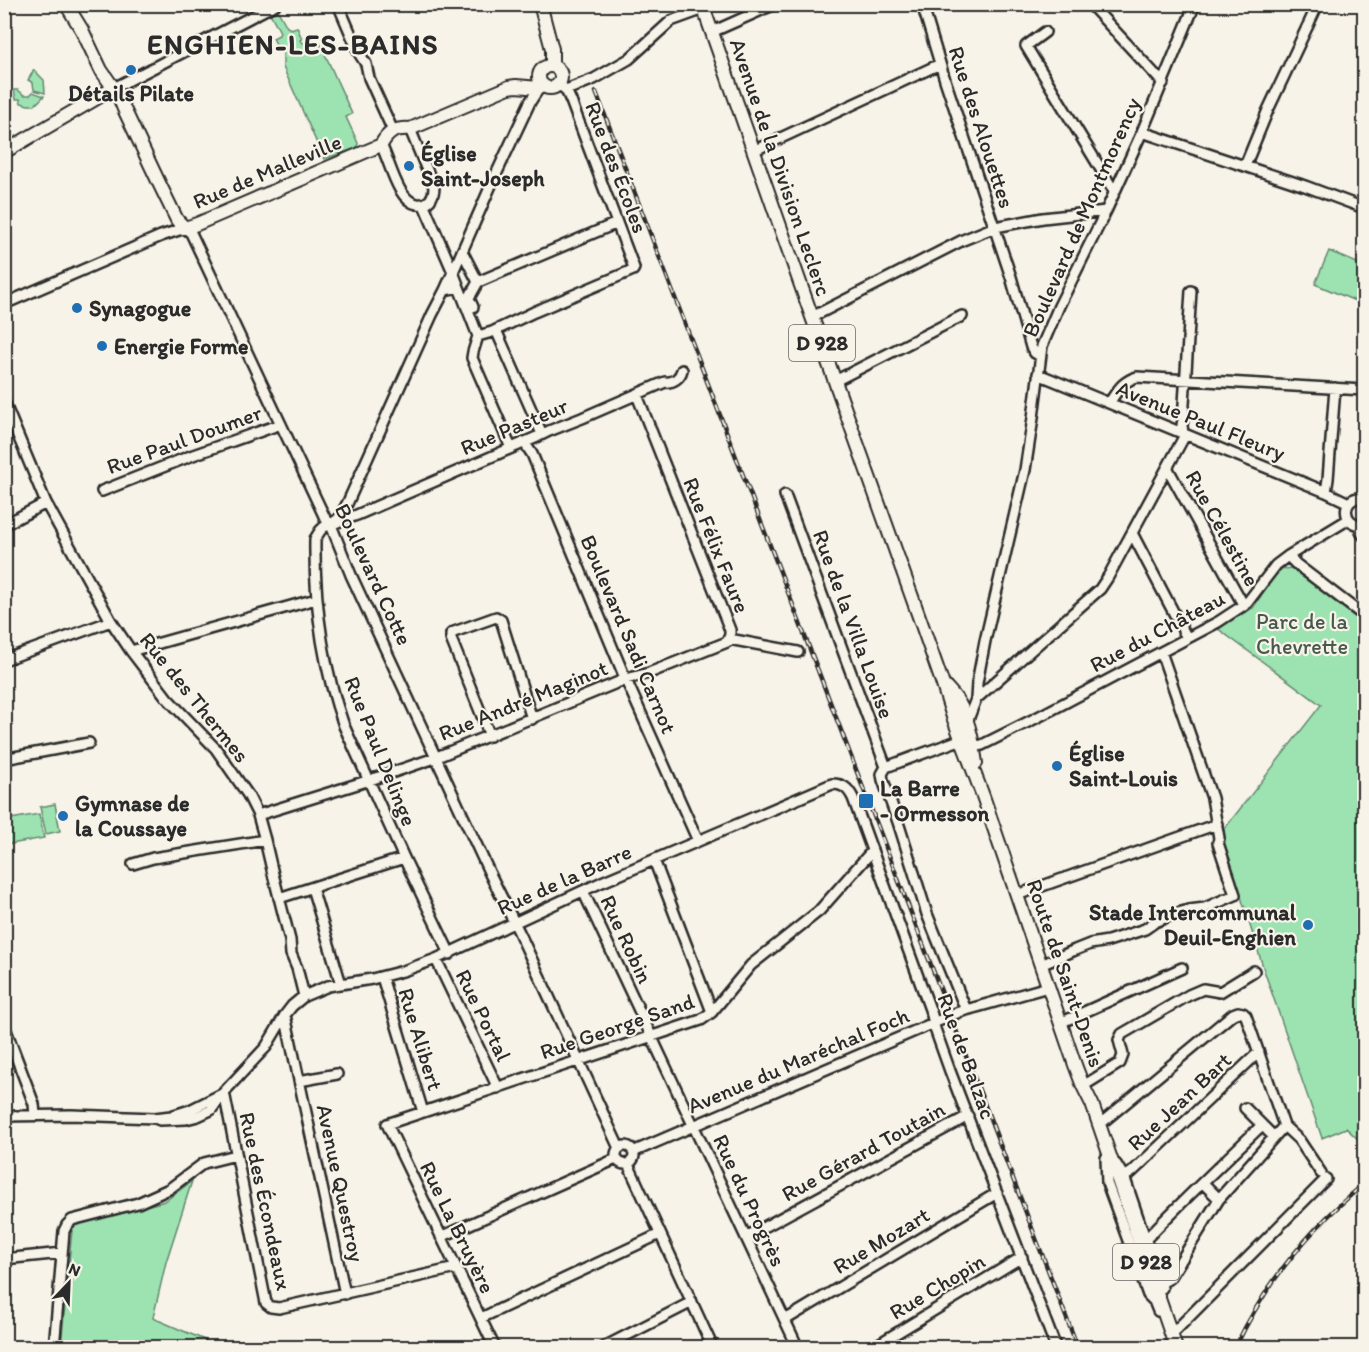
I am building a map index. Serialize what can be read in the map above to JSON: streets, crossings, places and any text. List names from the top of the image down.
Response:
{
  "streets": {
    "main road": [
      "Avenue de la Division Leclerc",
      "Rue de Malleville",
      "D 928",
      "Boulevard Cotte",
      "Route de Saint-Denis"
    ],
    "street": [
      "Rue des Alouettes",
      "Rue des Écoles",
      "Boulevard de Montmorency",
      "Avenue Paul Fleury",
      "Rue Pasteur",
      "Rue Paul Doumer",
      "Rue Célestine",
      "Rue Félix Faure",
      "Rue de la Villa Louise",
      "Rue du Château",
      "Boulevard Sadi Carnot",
      "Rue des Thermes",
      "Rue André Maginot",
      "Rue Paul Delinge",
      "Rue de la Barre",
      "Rue Robin",
      "Rue Portal",
      "Rue George Sand",
      "Rue Alibert",
      "Rue de Balzac",
      "Avenue du Maréchal Foch",
      "Rue Jean Bart",
      "Rue Gérard Toutain",
      "Avenue Questroy",
      "Rue du Progrès",
      "Rue des Écondeaux",
      "Rue La Bruyère",
      "Rue Mozart",
      "Rue Chopin"
    ]
  },
  "crossings": [
    ["Rue des Alouettes", "Boulevard de Montmorency"],
    ["Rue des Écoles", "Rue Paul Delinge"],
    ["Avenue de la Division Leclerc", "Boulevard de Montmorency"],
    ["Avenue de la Division Leclerc", "Rue du Château"],
    ["Avenue de la Division Leclerc", "Route de Saint-Denis"],
    ["Rue de Malleville", "Boulevard Cotte"],
    ["Boulevard de Montmorency", "Avenue Paul Fleury"],
    ["Rue Pasteur", "Rue Félix Faure"],
    ["Rue Pasteur", "Boulevard Cotte"],
    ["Rue Pasteur", "Boulevard Sadi Carnot"],
    ["Rue Pasteur", "Rue Paul Delinge"],
    ["Rue Paul Doumer", "Boulevard Cotte"],
    ["Rue Célestine", "Rue du Château"],
    ["Rue Félix Faure", "Boulevard Sadi Carnot"],
    ["Rue Félix Faure", "Rue André Maginot"],
    ["Boulevard Cotte", "Rue André Maginot"],
    ["Boulevard Cotte", "Rue Paul Delinge"],
    ["Boulevard Cotte", "Rue de la Barre"],
    ["Boulevard Cotte", "Rue George Sand"],
    ["Boulevard Cotte", "Avenue du Maréchal Foch"],
    ["Rue de la Villa Louise", "Rue du Château"],
    ["Rue de la Villa Louise", "Avenue du Maréchal Foch"],
    ["Boulevard Sadi Carnot", "Rue André Maginot"],
    ["Boulevard Sadi Carnot", "Rue de la Barre"],
    ["Rue des Thermes", "Rue André Maginot"],
    ["Rue des Thermes", "Rue de la Barre"],
    ["Rue André Maginot", "Rue Paul Delinge"],
    ["Rue Paul Delinge", "Rue de la Barre"],
    ["Rue de la Barre", "Rue Robin"],
    ["Rue de la Barre", "Rue Portal"],
    ["Rue de la Barre", "Rue Alibert"],
    ["Rue de la Barre", "Rue de Balzac"],
    ["Rue Robin", "Rue George Sand"],
    ["Rue Robin", "Rue du Progrès"],
    ["Route de Saint-Denis", "Avenue du Maréchal Foch"],
    ["Route de Saint-Denis", "Rue Jean Bart"],
    ["Rue Portal", "Rue George Sand"],
    ["Rue George Sand", "Rue Alibert"],
    ["Rue George Sand", "Rue de Balzac"],
    ["Rue George Sand", "Rue du Progrès"],
    ["Rue George Sand", "Rue La Bruyère"],
    ["Rue de Balzac", "Avenue du Maréchal Foch"],
    ["Rue de Balzac", "Rue Gérard Toutain"],
    ["Rue de Balzac", "Rue Mozart"],
    ["Rue de Balzac", "Rue Chopin"],
    ["Avenue du Maréchal Foch", "Rue du Progrès"],
    ["Rue Gérard Toutain", "Rue du Progrès"],
    ["Avenue Questroy", "Rue des Écondeaux"],
    ["Rue du Progrès", "Rue Mozart"],
    ["Rue des Écondeaux", "Rue La Bruyère"]
  ],
  "districts": ["ENGHIEN-LES-BAINS"],
  "parks": ["Parc de la Chevrette"],
  "places": {
    "other": [
      "Détails Pilate",
      "Église Saint-Joseph",
      "Synagogue",
      "Energie Forme",
      "Église Saint-Louis",
      "Gymnase de la Coussaye",
      "Stade Intercommunal Deuil-Enghien"
    ],
    "transit": ["La Barre - Ormesson"]
  },
  "north": "top right"
}
